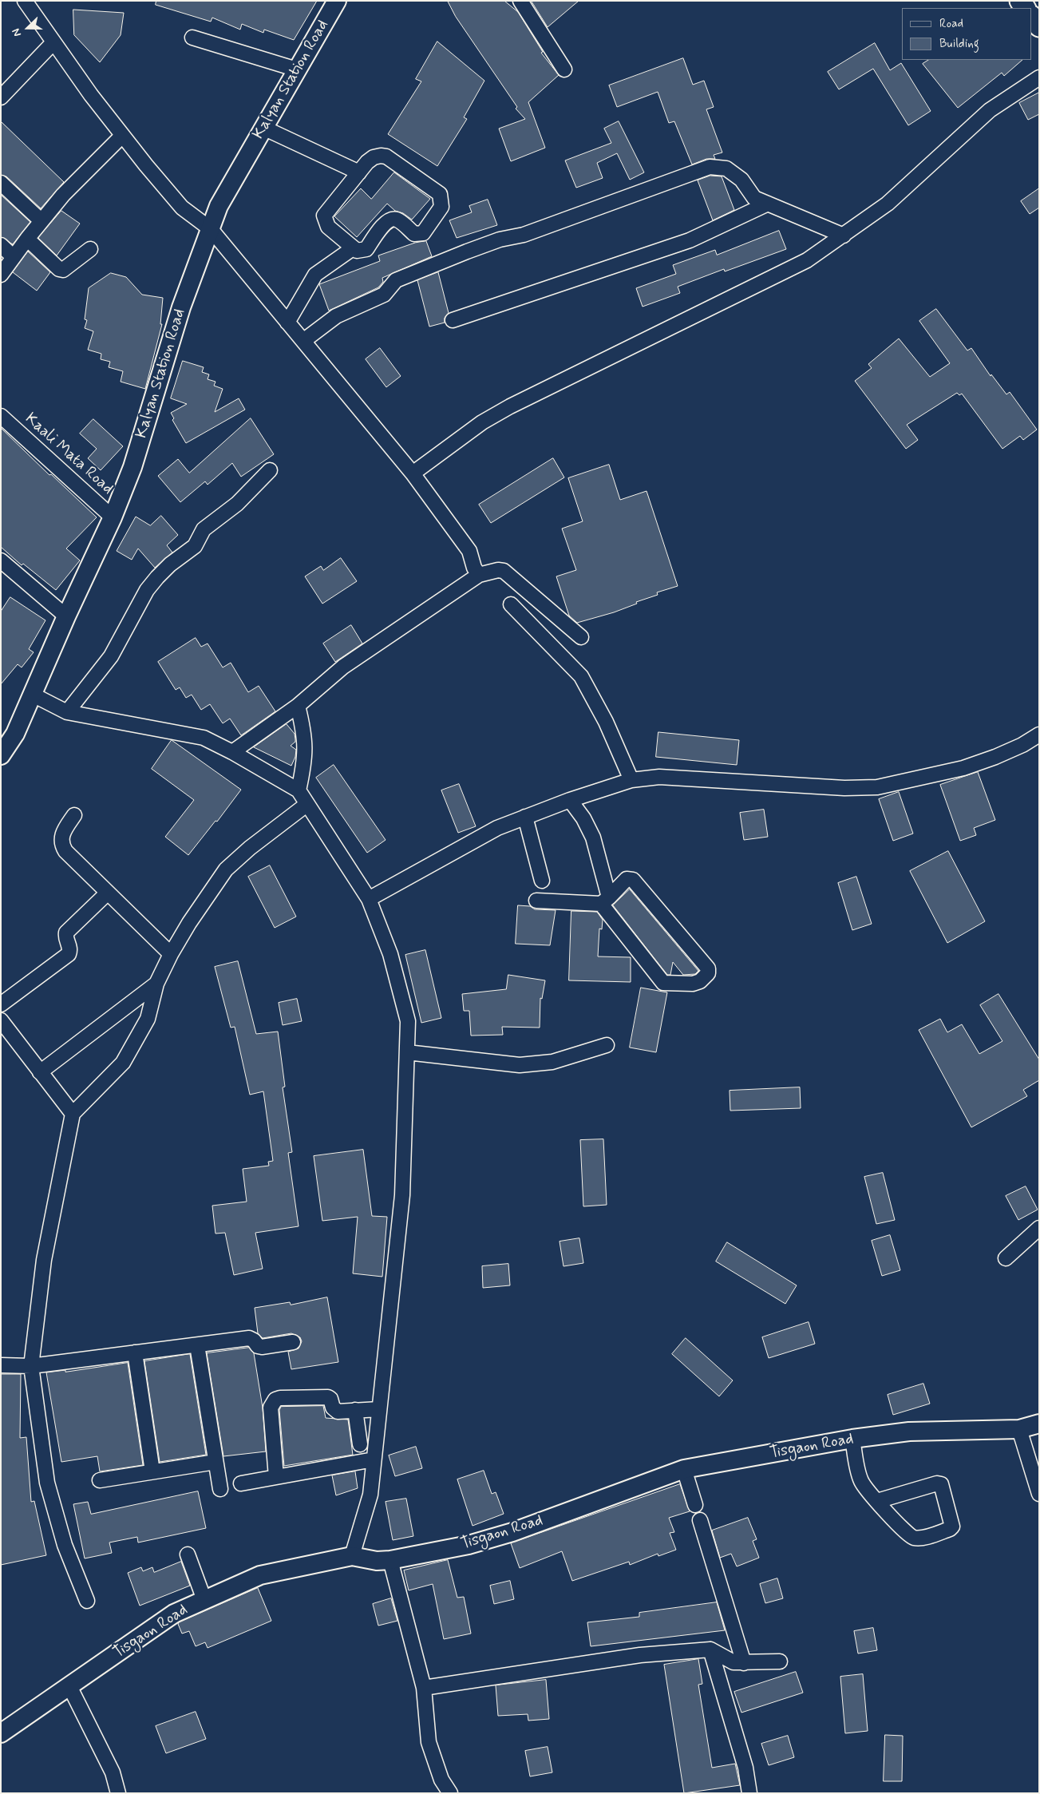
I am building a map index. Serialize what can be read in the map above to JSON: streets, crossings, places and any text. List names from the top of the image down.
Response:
{
  "streets": {
    "street": ["Kalyan Station Road", "Kaali Mata Road", "Tisgaon Road"]
  },
  "crossings": [
    ["Kalyan Station Road", "Kaali Mata Road"]
  ],
  "legend": ["Road", "Building"],
  "north": "left"
}
